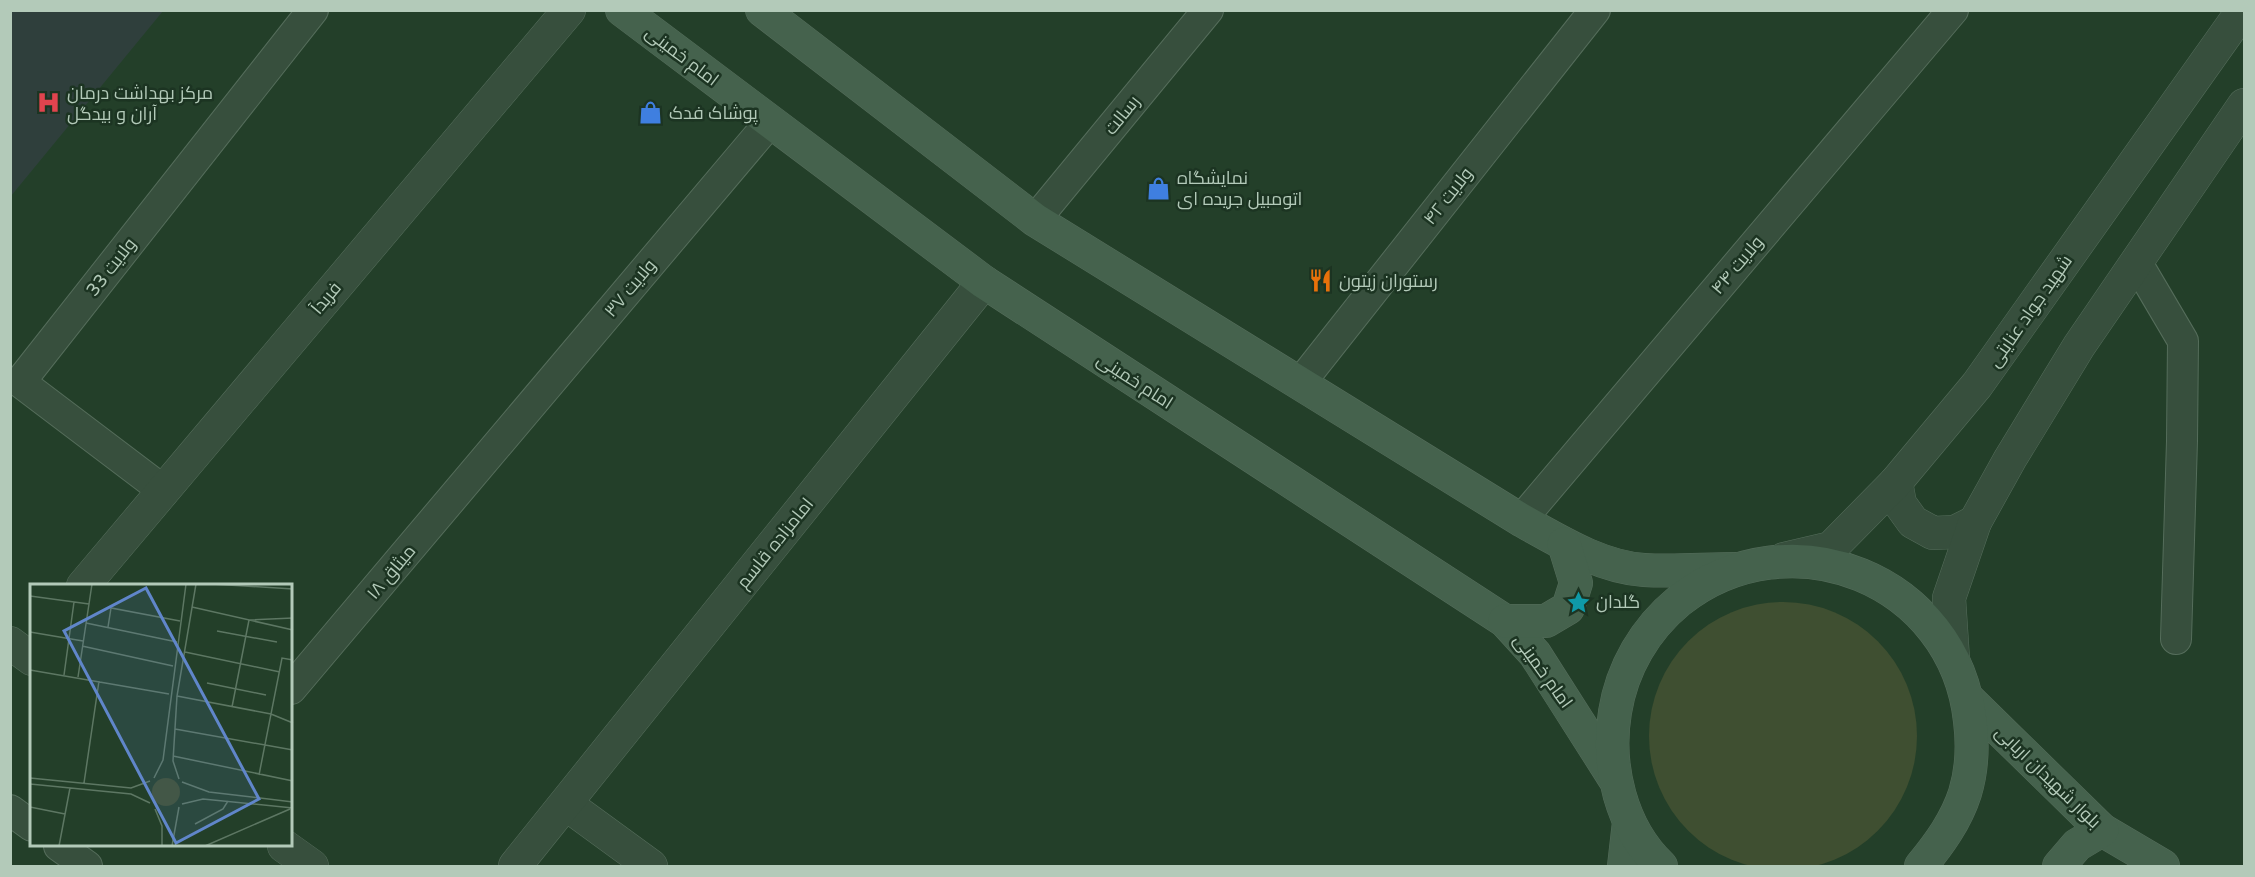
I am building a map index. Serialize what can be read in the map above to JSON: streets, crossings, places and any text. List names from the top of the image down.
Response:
{
  "streets": {
    "main road": ["امام خمینی", "بلوار شهیدان اربابی"],
    "street": [
      "رسالت",
      "ولایت ۴۲",
      "ولایت ۴۴",
      "ولایت 33",
      "ولایت ۳۷",
      "فریدآ",
      "شهید جواد عنایتی",
      "امامزاده قاسم",
      "میثاق ۱۸"
    ]
  },
  "crossings": [
    ["امام خمینی", "ولایت ۳۷"],
    ["امام خمینی", "امامزاده قاسم"],
    ["ولایت 33", "فریدآ"],
    ["ولایت ۳۷", "میثاق ۱۸"]
  ],
  "places": {
    "hospital": ["مرکز بهداشت درمان آران و بیدگل"],
    "shop": ["پوشاک فدک", "نمایشگاه اتومبیل جریده ای"],
    "restaurant": ["رستوران زیتون"],
    "place": ["گلدان"]
  }
}
